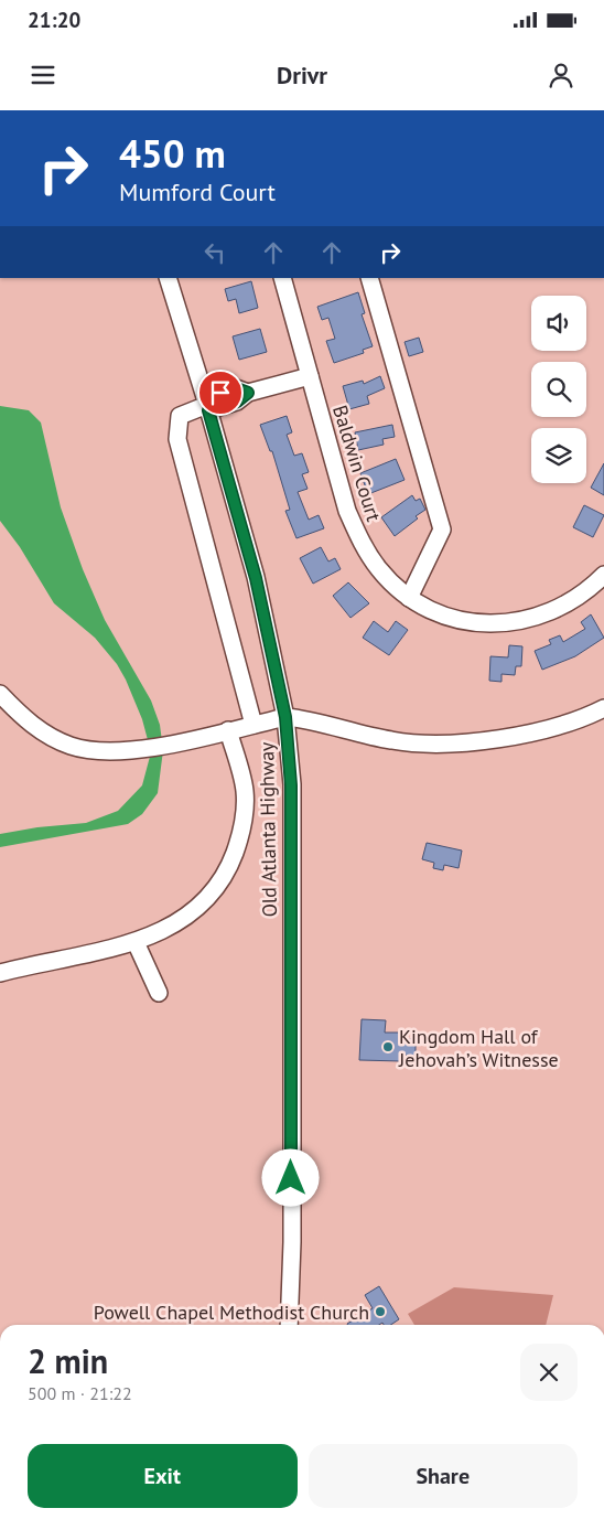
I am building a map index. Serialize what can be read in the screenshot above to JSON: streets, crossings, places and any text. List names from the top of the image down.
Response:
{
  "streets": {
    "street": ["Baldwin Court", "Old Atlanta Highway"]
  },
  "places": ["Kingdom Hall of Jehovah’s Witnesse", "Powell Chapel Methodist Church"],
  "page": {
    "status": "21:20",
    "header": "Drivr",
    "turn": ["450 m", "Mumford Court"],
    "heading": ["2 min", "500 m · 21:22"],
    "buttons": ["Exit", "Share"]
  }
}
